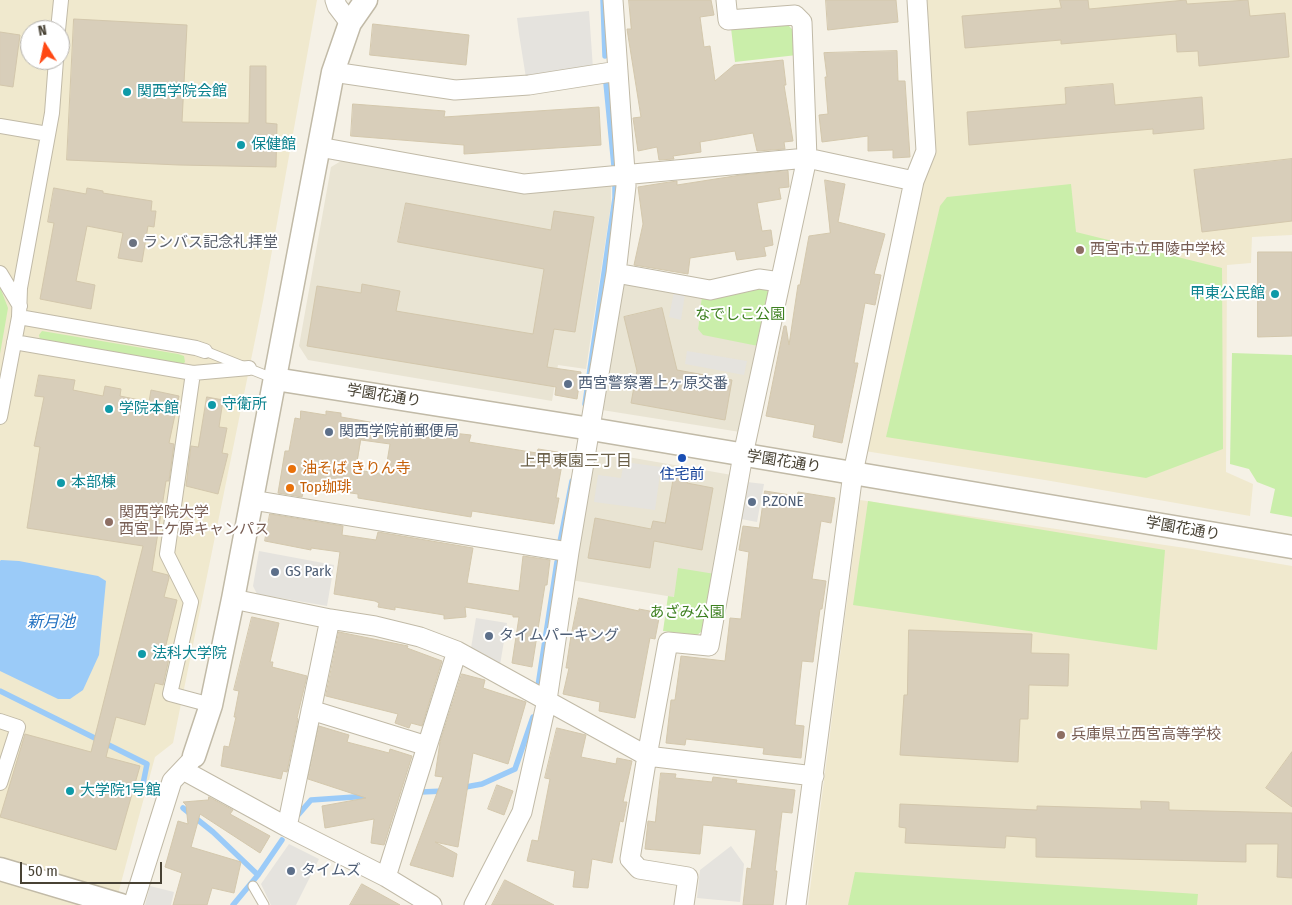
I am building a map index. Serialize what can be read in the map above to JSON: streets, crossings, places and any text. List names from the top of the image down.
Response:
{
  "streets": {
    "street": ["学園花通り"]
  },
  "districts": ["上甲東園三丁目"],
  "water": ["新月池"],
  "parks": ["なでしこ公園", "あざみ公園"],
  "places": [
    "関西学院会館",
    "保健館",
    "ランバス記念礼拝堂",
    "西宮市立甲陵中学校",
    "甲東公民館",
    "西宮警察署上ヶ原交番",
    "守衛所",
    "学院本館",
    "関西学院前郵便局",
    "住宅前",
    "油そば きりん寺",
    "本部棟",
    "Top珈琲",
    "P.ZONE",
    "関西学院大学 西宮上ケ原キャンパス",
    "GS Park",
    "タイムパーキング",
    "法科大学院",
    "兵庫県立西宮高等学校",
    "大学院1号館",
    "タイムズ"
  ],
  "scale_bar": "50 m",
  "north": "top"
}
